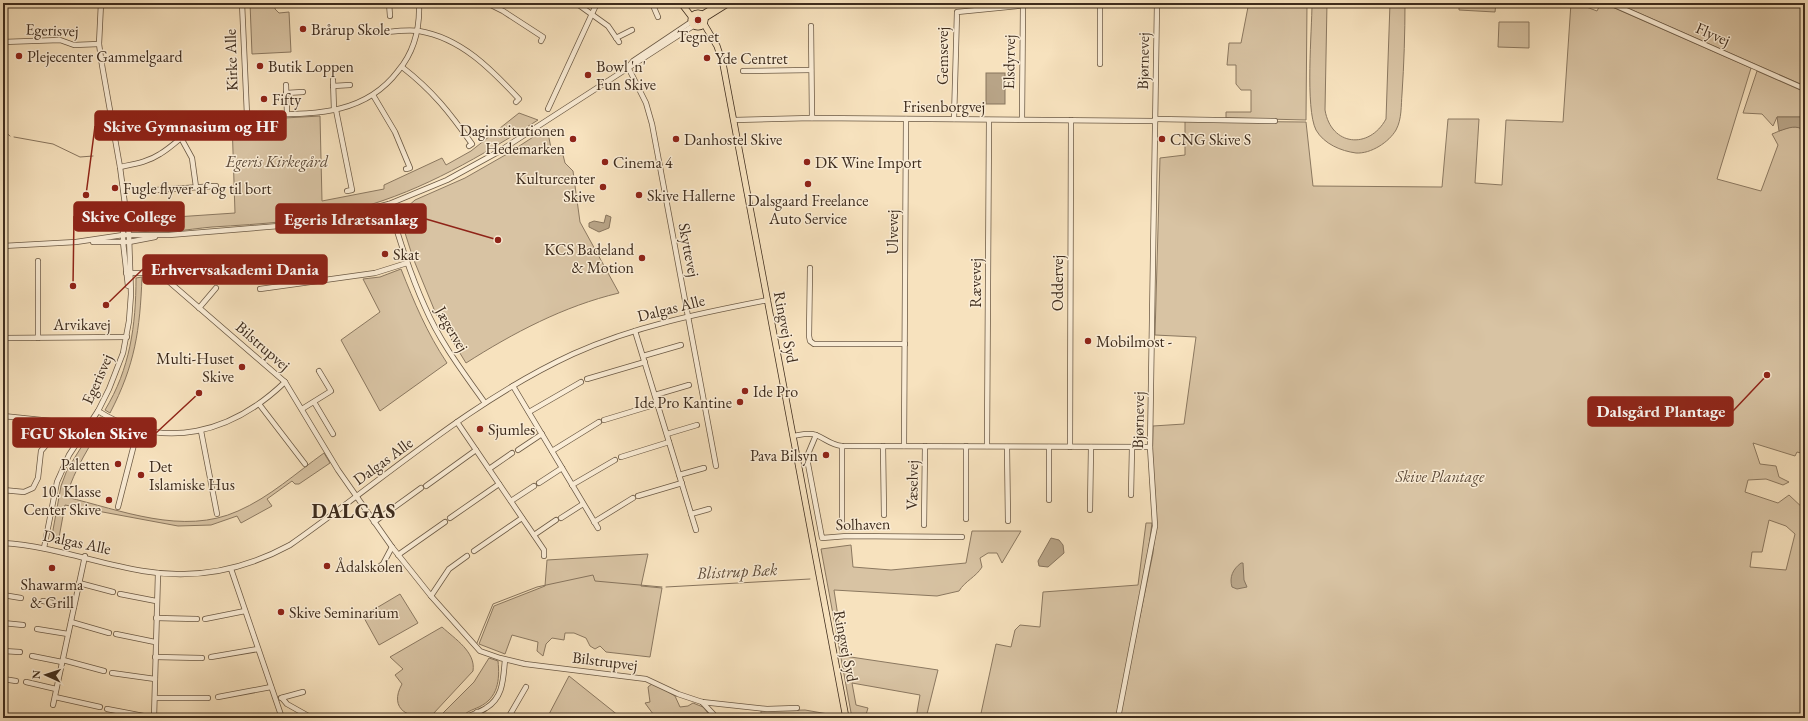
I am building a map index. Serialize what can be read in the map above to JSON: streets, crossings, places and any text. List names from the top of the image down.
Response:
{
  "streets": {
    "main road": ["Ringvej Syd"],
    "street": [
      "Egerisvej",
      "Flyvej",
      "Gemsevej",
      "Kirke Alle",
      "Bjørnevej",
      "Elsdyrvej",
      "Frisenborgvej",
      "Ulvevej",
      "Skyttevej",
      "Rævevej",
      "Oddervej",
      "Dalgas Alle",
      "Arvikavej",
      "Jægervej",
      "Bilstrupvej",
      "Væselvej",
      "Solhaven"
    ]
  },
  "crossings": [
    ["Egerisvej", "Dalgas Alle"],
    ["Egerisvej", "Arvikavej"],
    ["Egerisvej", "Bilstrupvej"],
    ["Gemsevej", "Elsdyrvej"],
    ["Gemsevej", "Frisenborgvej"],
    ["Bjørnevej", "Frisenborgvej"],
    ["Bjørnevej", "Væselvej"],
    ["Elsdyrvej", "Frisenborgvej"],
    ["Frisenborgvej", "Ulvevej"],
    ["Frisenborgvej", "Rævevej"],
    ["Frisenborgvej", "Oddervej"],
    ["Frisenborgvej", "Ringvej Syd"],
    ["Ulvevej", "Væselvej"],
    ["Skyttevej", "Dalgas Alle"],
    ["Rævevej", "Væselvej"],
    ["Oddervej", "Væselvej"],
    ["Dalgas Alle", "Ringvej Syd"],
    ["Dalgas Alle", "Jægervej"],
    ["Dalgas Alle", "Bilstrupvej"],
    ["Ringvej Syd", "Væselvej"],
    ["Væselvej", "Solhaven"]
  ],
  "districts": ["DALGAS"],
  "water": ["Blistrup Bæk"],
  "parks": ["Egeris Kirkegård", "Skive Plantage"],
  "places": [
    "Tegnet",
    "Brårup Skole",
    "Plejecenter Gammelgaard",
    "Yde Centret",
    "Butik Loppen",
    "Bowl 'n' Fun Skive",
    "Fifty",
    "Daginstitutionen Hedemarken",
    "Danhostel Skive",
    "CNG Skive S",
    "Cinema 4",
    "DK Wine Import",
    "Dalsgaard Freelance Auto Service",
    "Kulturcenter Skive",
    "Fugle flyver af og til bort",
    "Skive Gymnasium og HF",
    "Skive Hallerne",
    "Egeris Idrætsanlæg",
    "Skat",
    "KCS Badeland & Motion",
    "Skive College",
    "Erhvervsakademi Dania",
    "Mobilmost -",
    "Multi-Huset Skive",
    "Dalsgård Plantage",
    "Ide Pro",
    "FGU Skolen Skive",
    "Ide Pro Kantine",
    "Sjumles",
    "Pava Bilsyn",
    "Paletten",
    "Det Islamiske Hus",
    "10. Klasse Center Skive",
    "Ådalskolen",
    "Shawarma & Grill",
    "Skive Seminarium"
  ],
  "north": "left"
}
